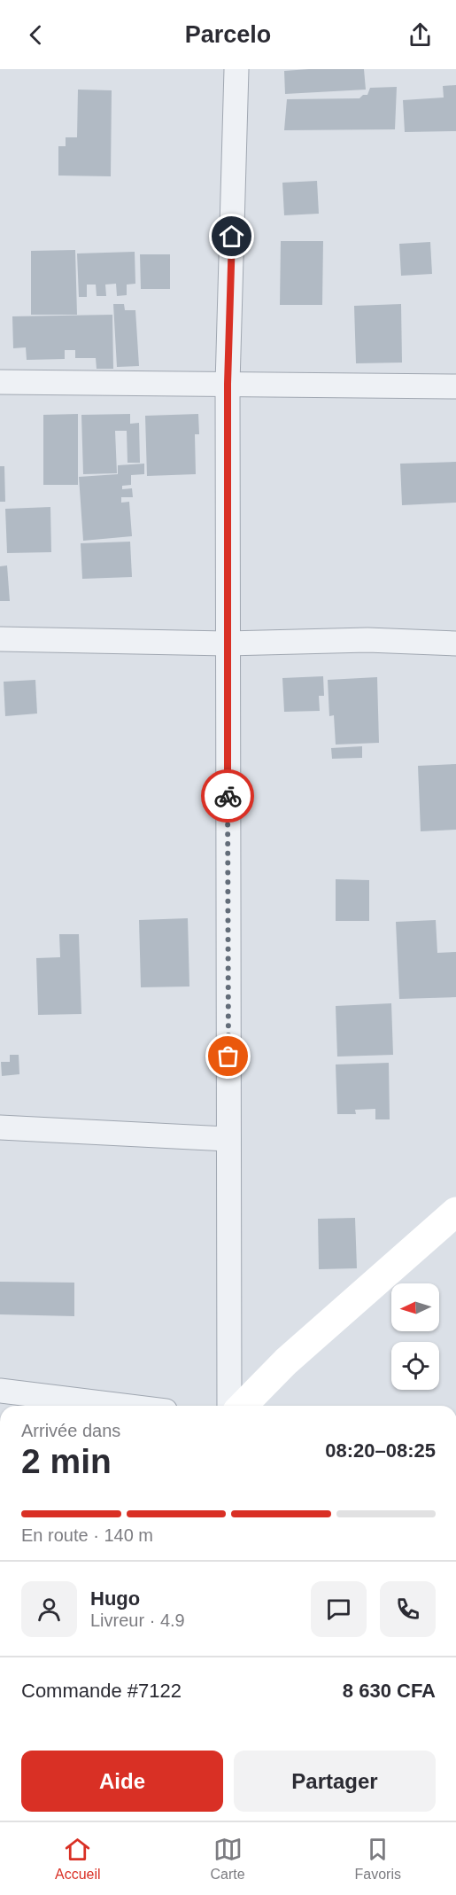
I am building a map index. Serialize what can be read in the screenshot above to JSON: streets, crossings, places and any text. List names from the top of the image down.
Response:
{
  "north": "left",
  "page": {
    "header": "Parcelo",
    "heading": ["2 min", "Arrivée dans", "08:20–08:25"],
    "panel": [
      "Hugo",
      "Livreur · 4.9",
      "Commande #7122",
      "8 630 CFA"
    ],
    "bar": "En route · 140 m",
    "buttons": ["Aide", "Partager"],
    "tabs": ["Accueil", "Carte", "Favoris"]
  }
}
